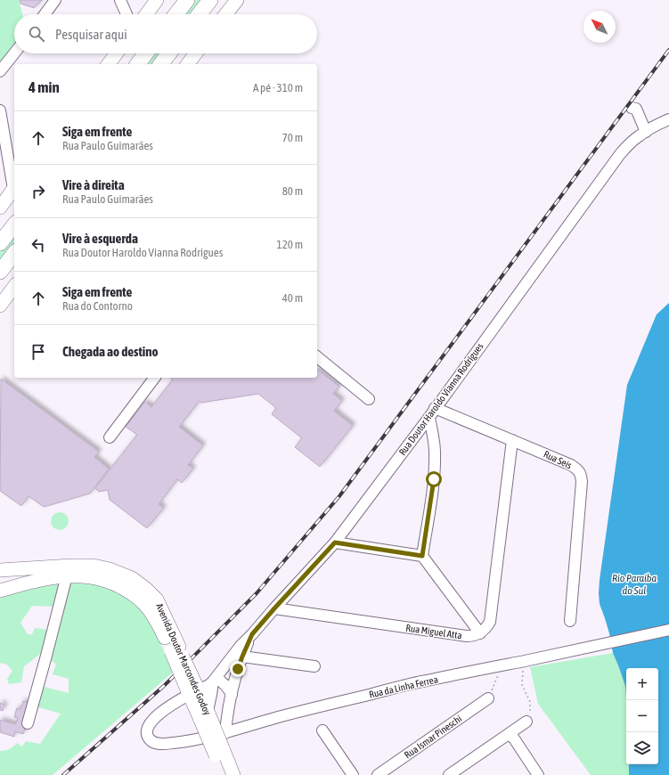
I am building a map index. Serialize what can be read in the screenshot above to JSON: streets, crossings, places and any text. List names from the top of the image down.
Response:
{
  "streets": {
    "main road": ["Avenida Doutor Marcondes Godoy"],
    "street": [
      "Rua Doutor Haroldo Vianna Rodrigues",
      "Rua Seis",
      "Rua Miguel Atta",
      "Rua da Linha Ferrea",
      "Rua Ismar Pineschi"
    ]
  },
  "crossings": [
    ["Rua Doutor Haroldo Vianna Rodrigues", "Rua Seis"],
    ["Rua Doutor Haroldo Vianna Rodrigues", "Rua Miguel Atta"],
    ["Avenida Doutor Marcondes Godoy", "Rua da Linha Ferrea"]
  ],
  "water": ["Rio Paraíba do Sul"],
  "north": "top left",
  "page": {
    "search": "Pesquisar aqui",
    "heading": ["4 min", "A pé · 310 m"],
    "list": [
      ["Siga em frente", "Rua Paulo Guimarães", "70 m"],
      ["Vire à direita", "Rua Paulo Guimarães", "80 m"],
      ["Vire à esquerda", "Rua Doutor Haroldo Vianna Rodrigues", "120 m"],
      ["Siga em frente", "Rua do Contorno", "40 m"],
      "Chegada ao destino"
    ],
    "map_buttons": ["+", "−"]
  }
}
